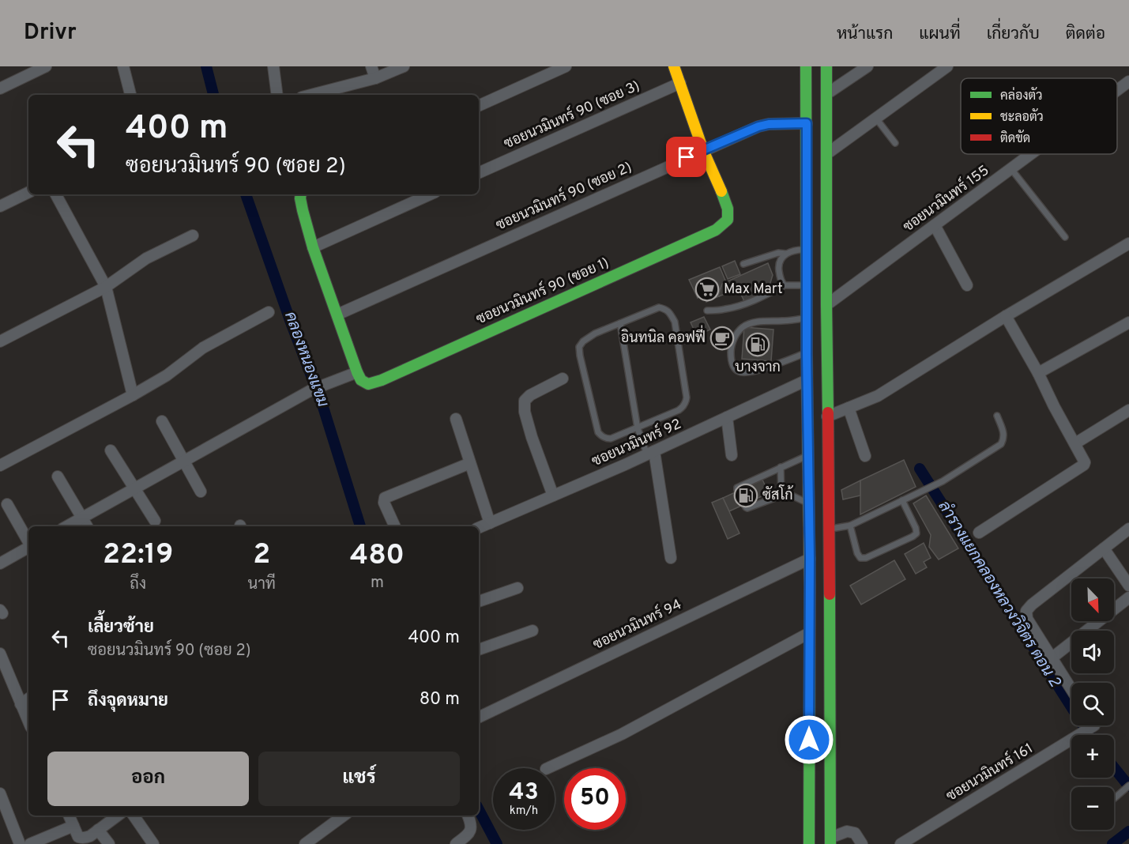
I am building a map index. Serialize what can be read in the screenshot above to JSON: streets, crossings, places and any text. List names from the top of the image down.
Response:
{
  "streets": {
    "main road": ["ซอยนวมินทร์ 90 (ซอย 1)"],
    "street": [
      "ซอยนวมินทร์ 90 (ซอย 3)",
      "ซอยนวมินทร์ 90 (ซอย 2)",
      "ซอยนวมินทร์ 155",
      "ซอยนวมินทร์ 92",
      "ซอยนวมินทร์ 94",
      "ซอยนวมินทร์ 161"
    ]
  },
  "crossings": [
    ["ซอยนวมินทร์ 90 (ซอย 2)", "ซอยนวมินทร์ 90 (ซอย 1)"]
  ],
  "water": ["คลองหนองแขม", "ลำรางแยกคลองหลวงวิจิตร ตอน 2"],
  "places": {
    "supermarket": ["Max Mart"],
    "cafe": ["อินทนิล คอฟฟี่"],
    "fuel station": ["บางจาก", "ซัสโก้"]
  },
  "legend": ["คล่องตัว", "ชะลอตัว", "ติดขัด"],
  "north": "bottom right",
  "page": {
    "header": "Drivr",
    "nav": [
      "หน้าแรก",
      "แผนที่",
      "เกี่ยวกับ",
      "ติดต่อ"
    ],
    "turn": ["400 m", "ซอยนวมินทร์ 90 (ซอย 2)"],
    "eta": [
      "22:19",
      "ถึง",
      "2",
      "นาที",
      "480",
      "m"
    ],
    "map_buttons": ["+", "−"],
    "list": [
      {
        "name": "เลี้ยวซ้าย",
        "note": "ซอยนวมินทร์ 90 (ซอย 2)",
        "value": "400 m"
      },
      {
        "name": "ถึงจุดหมาย",
        "value": "80 m"
      }
    ],
    "buttons": ["ออก", "แชร์"],
    "speed": "43 km/h",
    "limit": "50"
  }
}
